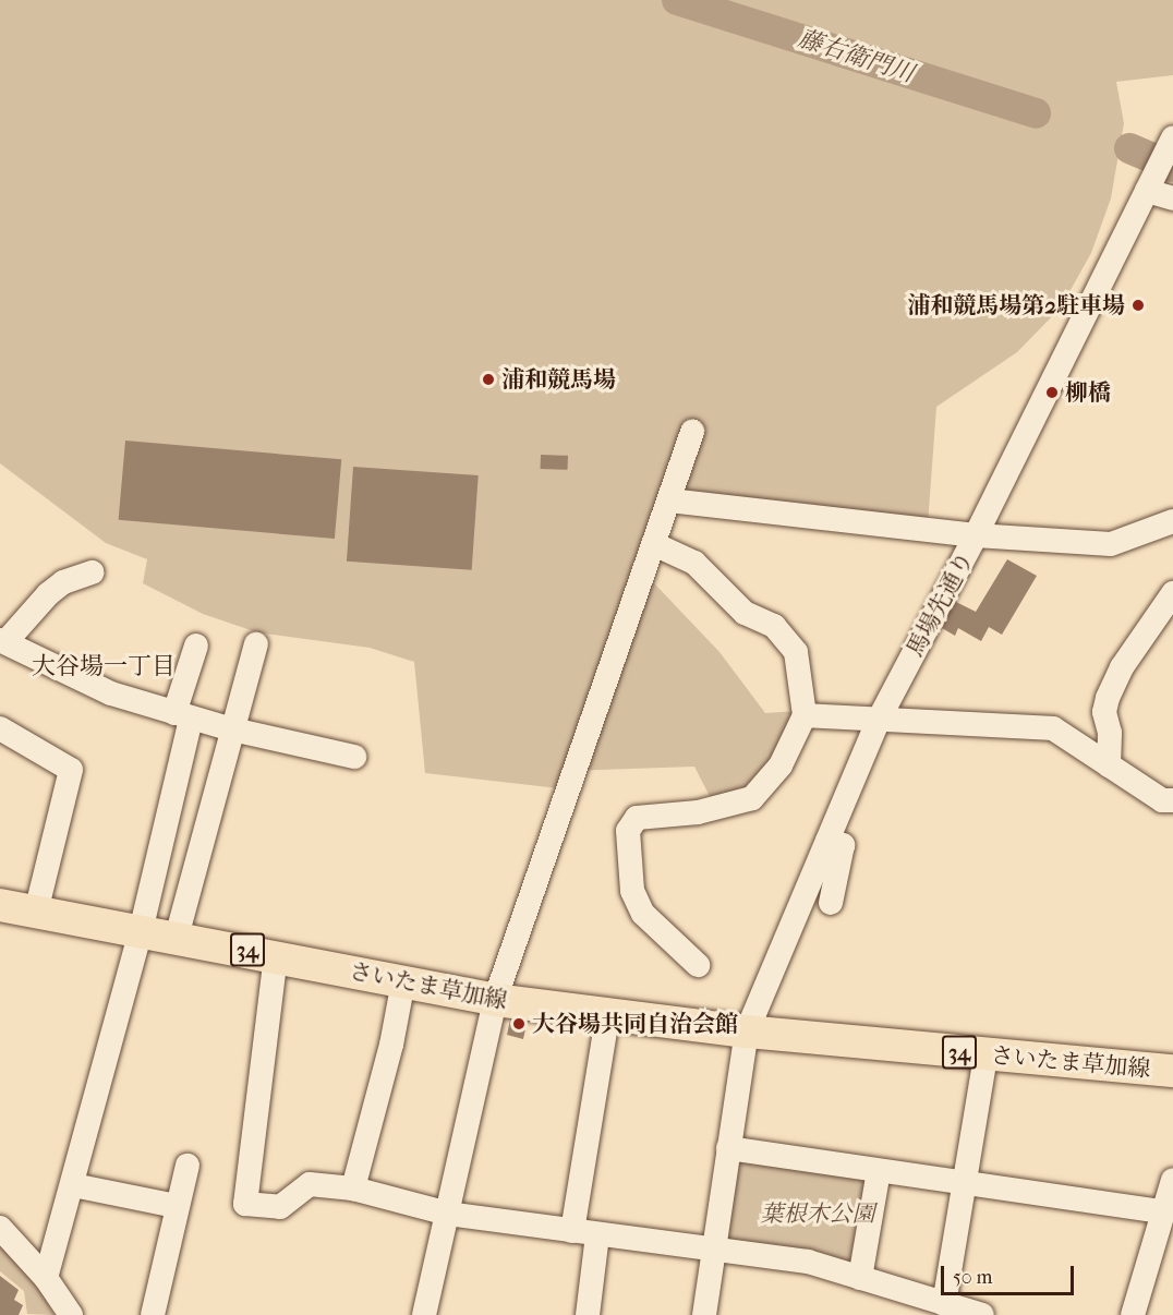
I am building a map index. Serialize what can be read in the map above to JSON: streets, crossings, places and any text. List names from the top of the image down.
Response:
{
  "streets": {
    "main road": ["34", "さいたま草加線"],
    "street": ["馬場先通り"]
  },
  "crossings": [
    ["馬場先通り", "さいたま草加線"]
  ],
  "districts": ["大谷場一丁目"],
  "water": ["藤右衛門川"],
  "parks": ["葉根木公園"],
  "places": [
    "浦和競馬場第2駐車場",
    "浦和競馬場",
    "柳橋",
    "大谷場共同自治会館"
  ],
  "scale_bar": "50 m"
}
